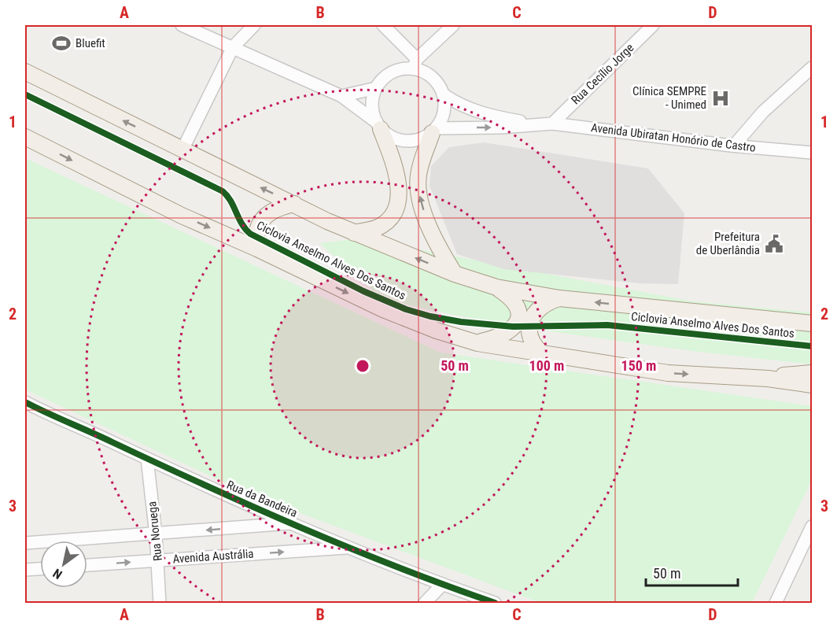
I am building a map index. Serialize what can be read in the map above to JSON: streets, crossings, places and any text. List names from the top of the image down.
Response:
{
  "streets": {
    "street": [
      "Rua Cecílio Jorge",
      "Avenida Ubiratan Honório de Castro",
      "Rua da Bandeira",
      "Rua Noruega",
      "Avenida Austrália"
    ],
    "cycle path": ["Ciclovia Anselmo Alves Dos Santos"]
  },
  "crossings": [
    ["Rua Cecílio Jorge", "Avenida Ubiratan Honório de Castro"],
    ["Rua da Bandeira", "Rua Noruega"],
    ["Rua da Bandeira", "Avenida Austrália"],
    ["Rua Noruega", "Avenida Austrália"]
  ],
  "places": {
    "sports": ["Bluefit"],
    "hospital": ["Clínica SEMPRE - Unimed"],
    "public building": ["Prefeitura de Uberlândia"]
  },
  "scale_bar": "50 m",
  "north": "bottom left",
  "grid": {
    "columns": [
      "A",
      "B",
      "C",
      "D"
    ],
    "rows": ["1", "2", "3"]
  },
  "rings": ["50 m", "100 m", "150 m"]
}
